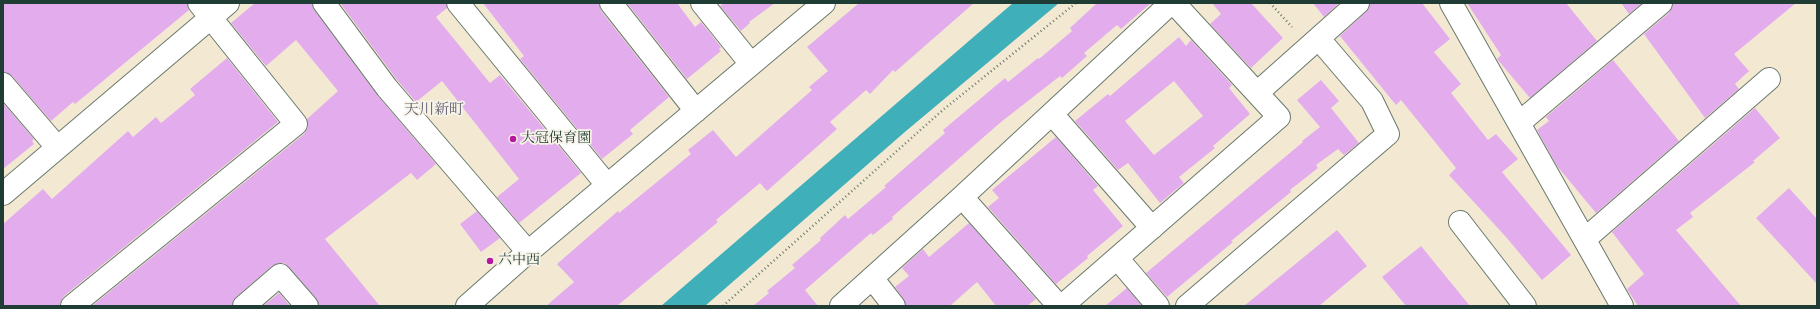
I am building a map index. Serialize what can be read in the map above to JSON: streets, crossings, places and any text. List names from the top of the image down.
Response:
{
  "districts": ["天川新町"],
  "places": ["大冠保育園", "六中西"]
}
